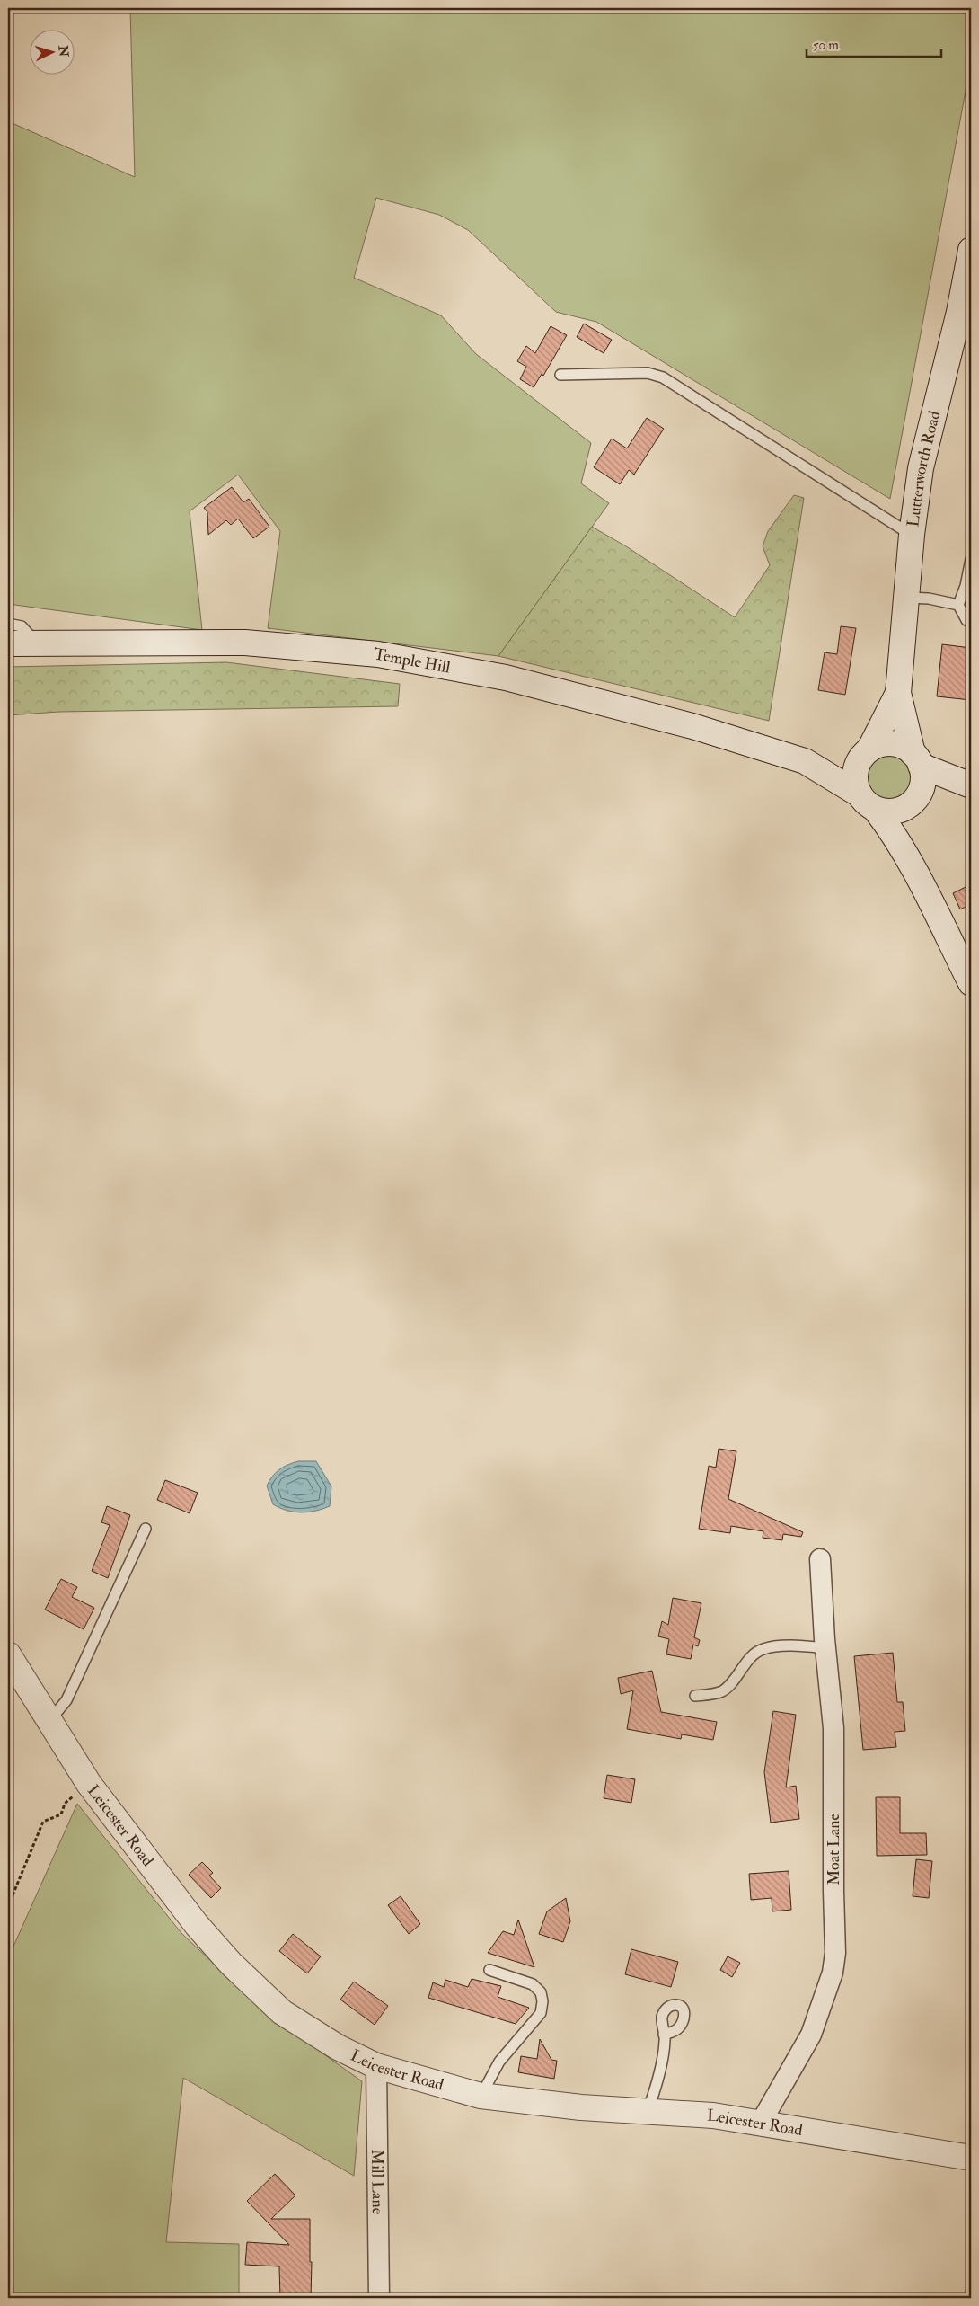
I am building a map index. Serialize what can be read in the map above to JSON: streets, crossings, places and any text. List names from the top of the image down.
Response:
{
  "streets": {
    "main road": ["Lutterworth Road", "Temple Hill", "Leicester Road"],
    "street": ["Moat Lane", "Mill Lane"]
  },
  "crossings": [
    ["Lutterworth Road", "Temple Hill"],
    ["Leicester Road", "Moat Lane"],
    ["Leicester Road", "Mill Lane"]
  ],
  "scale_bar": "50 m",
  "north": "right"
}
